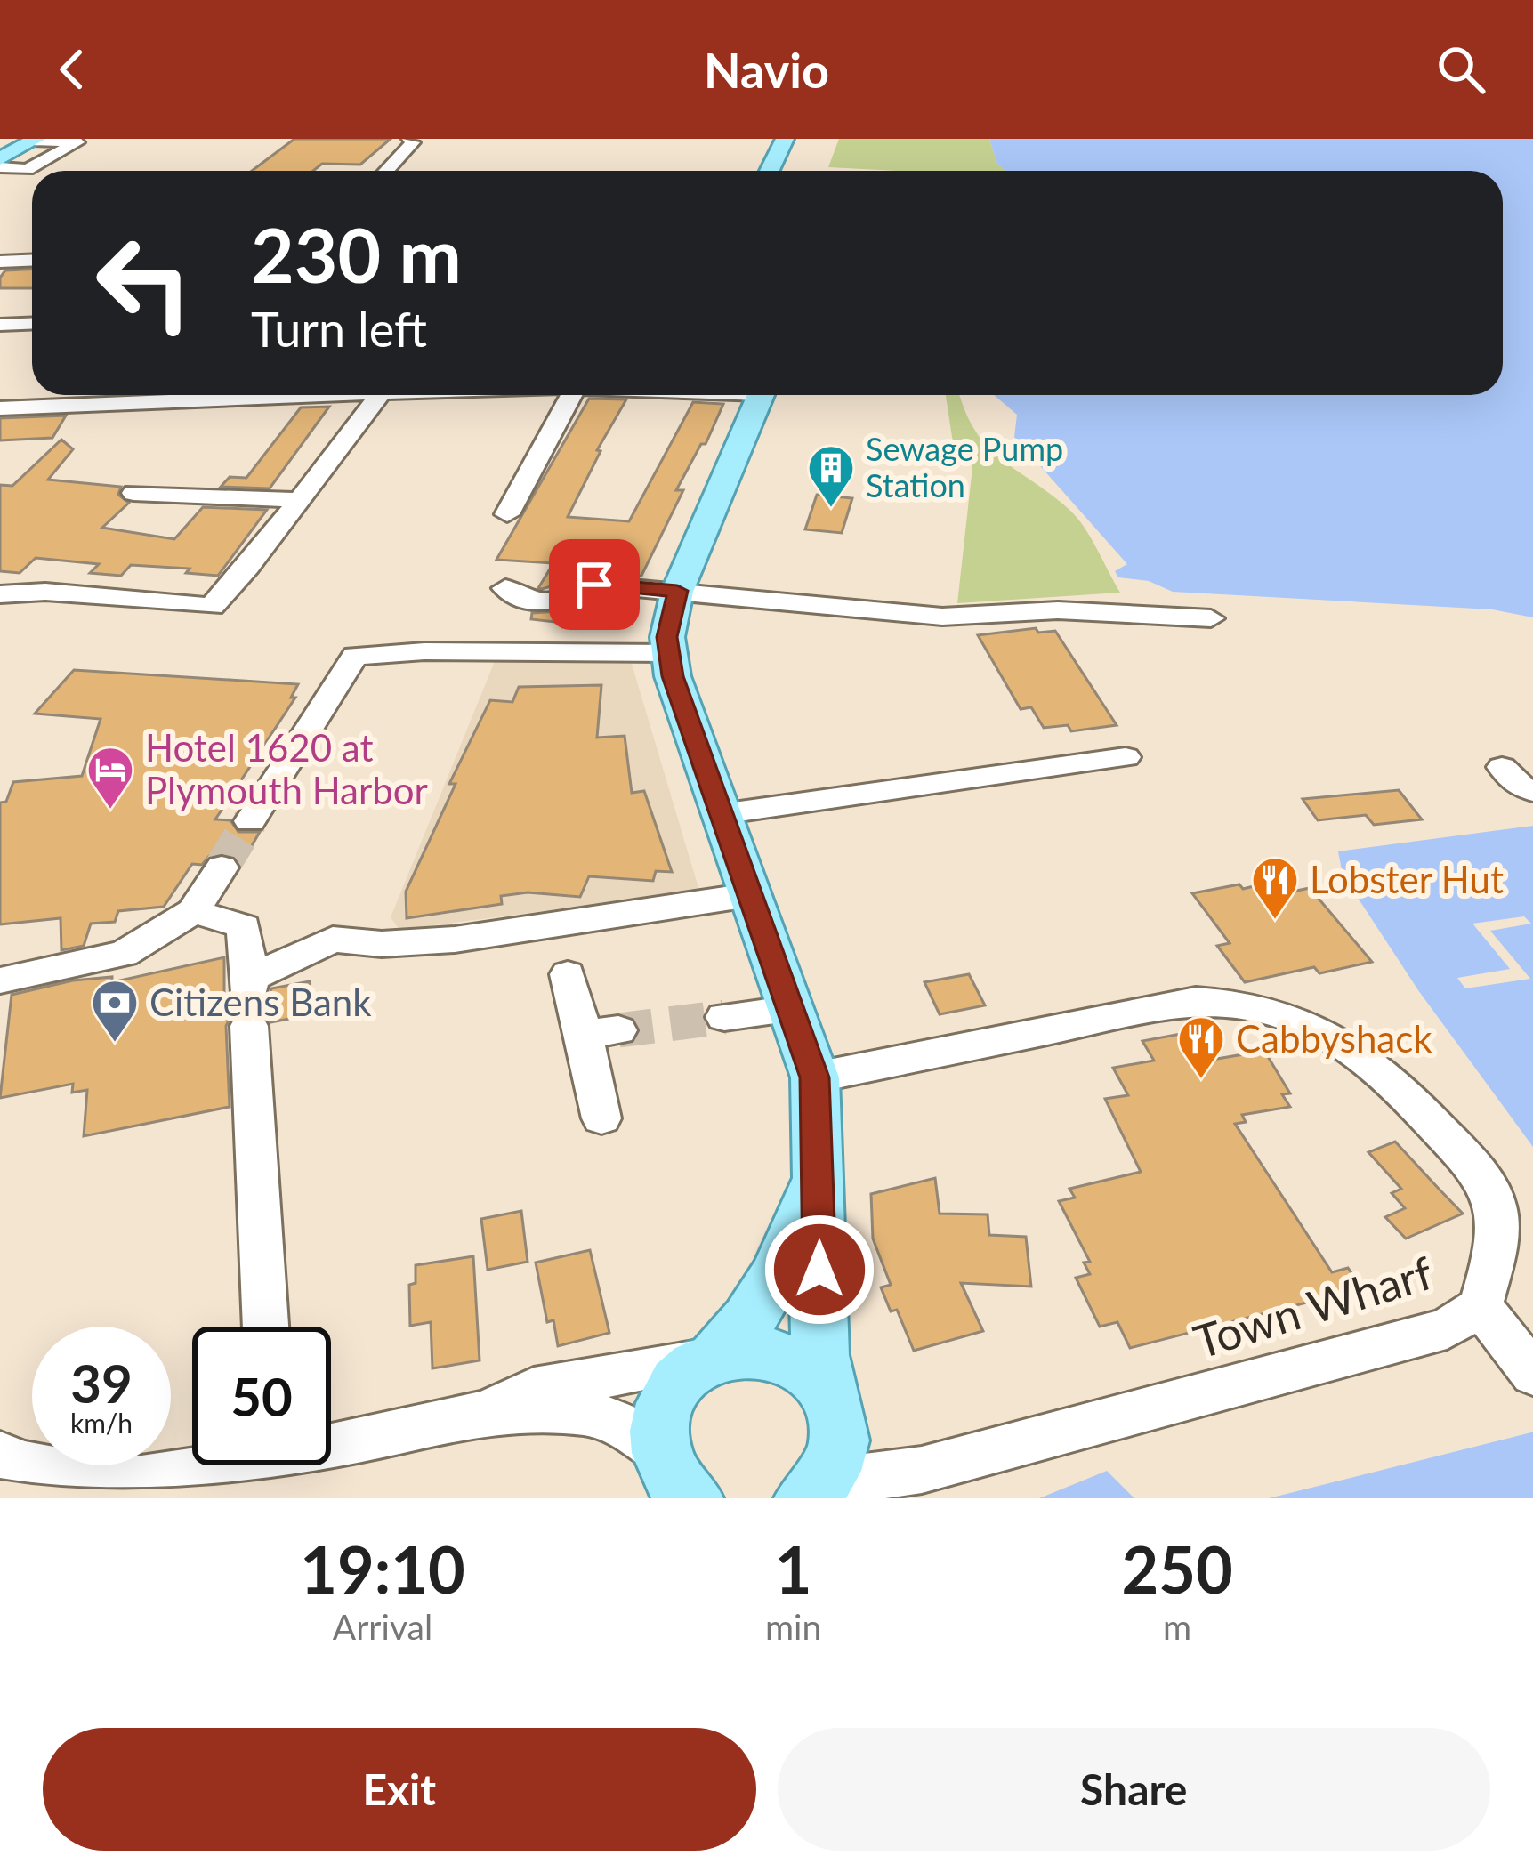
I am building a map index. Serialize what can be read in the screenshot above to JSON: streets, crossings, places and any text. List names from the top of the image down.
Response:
{
  "streets": {
    "street": ["Town Wharf"]
  },
  "places": {
    "building": ["Sewage Pump Station"],
    "hotel": ["Hotel 1620 at Plymouth Harbor"],
    "restaurant": ["Lobster Hut", "Cabbyshack"],
    "bank": ["Citizens Bank"]
  },
  "page": {
    "header": "Navio",
    "turn": ["230 m", "Turn left"],
    "speed": "39 km/h",
    "limit": "50",
    "eta": [
      "19:10",
      "Arrival",
      "1",
      "min",
      "250",
      "m"
    ],
    "buttons": ["Exit", "Share"]
  }
}
